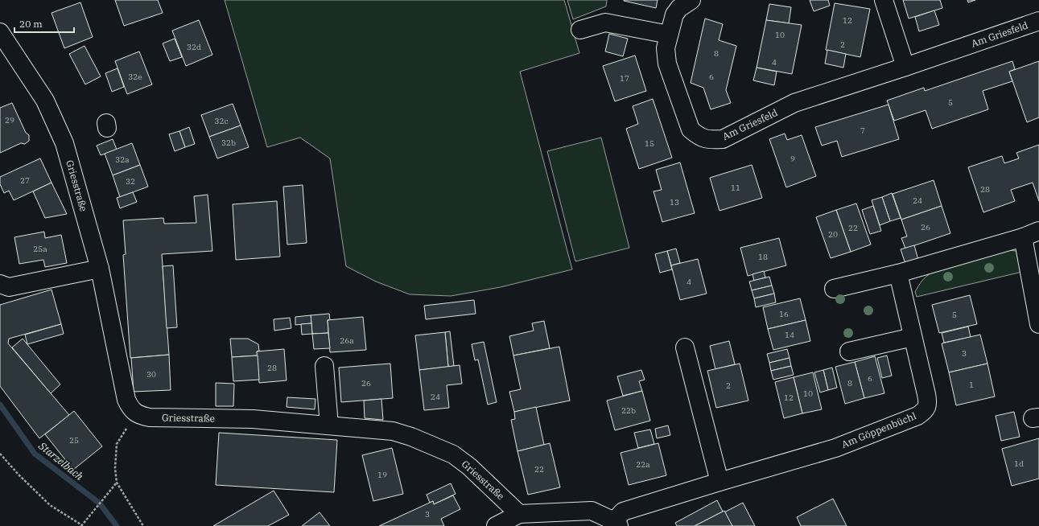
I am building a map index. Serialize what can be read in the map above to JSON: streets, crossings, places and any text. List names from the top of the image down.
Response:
{
  "streets": {
    "street": ["Am Griesfeld", "Griesstraße", "Am Göppenbüchl"]
  },
  "water": ["Starzelbach"],
  "house_numbers": [
    "12",
    "10",
    "2",
    "32d",
    "8",
    "4",
    "32e",
    "6",
    "17",
    "5",
    "29",
    "32c",
    "7",
    "32b",
    "15",
    "9",
    "32a",
    "27",
    "32",
    "11",
    "28",
    "24",
    "13",
    "26",
    "22",
    "20",
    "25a",
    "18",
    "4",
    "16",
    "5",
    "14",
    "26a",
    "3",
    "28",
    "30",
    "6",
    "26",
    "8",
    "1",
    "2",
    "10",
    "24",
    "12",
    "22b",
    "25",
    "1d",
    "22a",
    "22",
    "19",
    "3"
  ],
  "scale_bar": "20 m"
}
